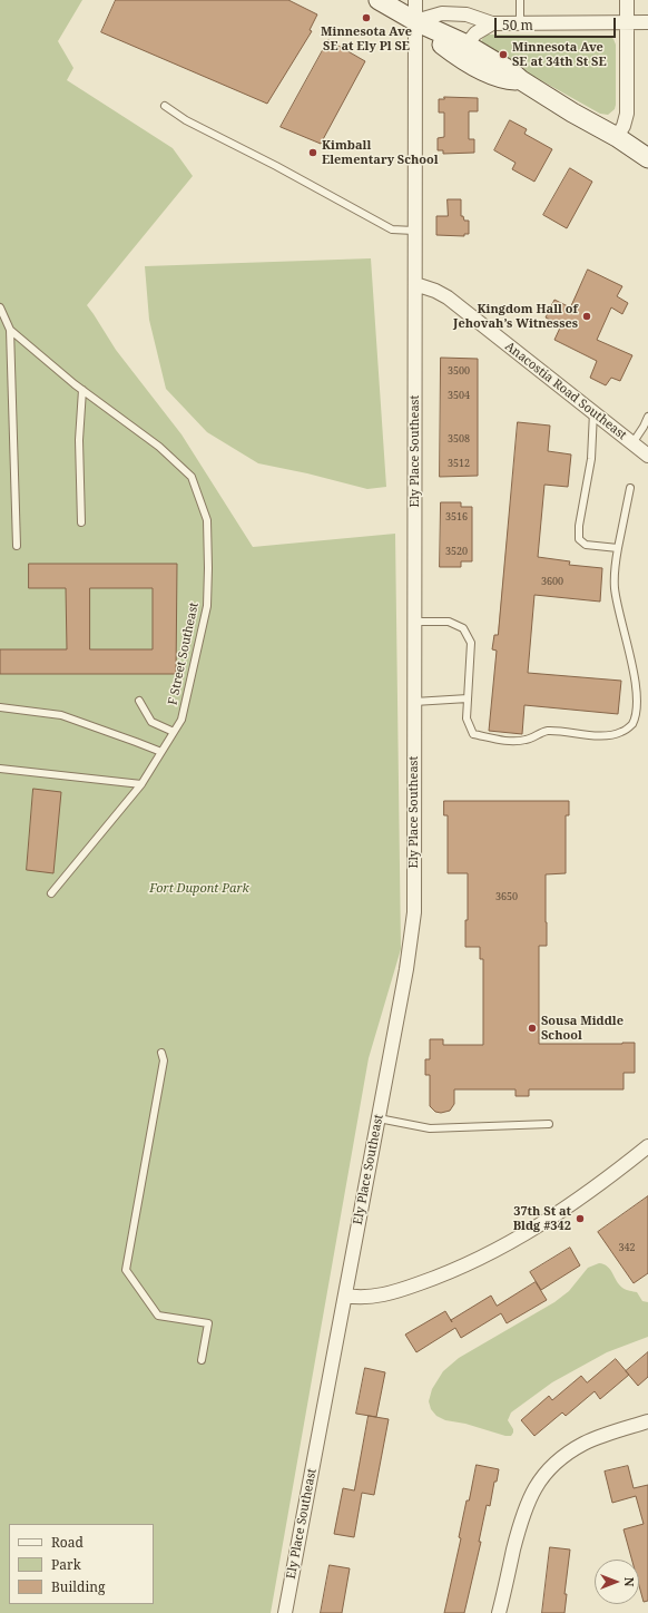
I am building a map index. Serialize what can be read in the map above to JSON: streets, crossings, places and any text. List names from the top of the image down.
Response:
{
  "streets": {
    "street": ["Anacostia Road Southeast", "Ely Place Southeast"],
    "lane": ["F Street Southeast"]
  },
  "crossings": [
    ["Anacostia Road Southeast", "Ely Place Southeast"]
  ],
  "parks": ["Fort Dupont Park"],
  "places": [
    "Minnesota Ave SE at Ely Pl SE",
    "Minnesota Ave SE at 34th St SE",
    "Kimball Elementary School",
    "Kingdom Hall of Jehovah’s Witnesses",
    "Sousa Middle School",
    "37th St at Bldg #342"
  ],
  "house_numbers": [
    "3500",
    "3504",
    "3508",
    "3512",
    "3516",
    "3520",
    "3600",
    "3650",
    "342"
  ],
  "legend": ["Road", "Park", "Building"],
  "scale_bar": "50 m",
  "north": "right"
}
